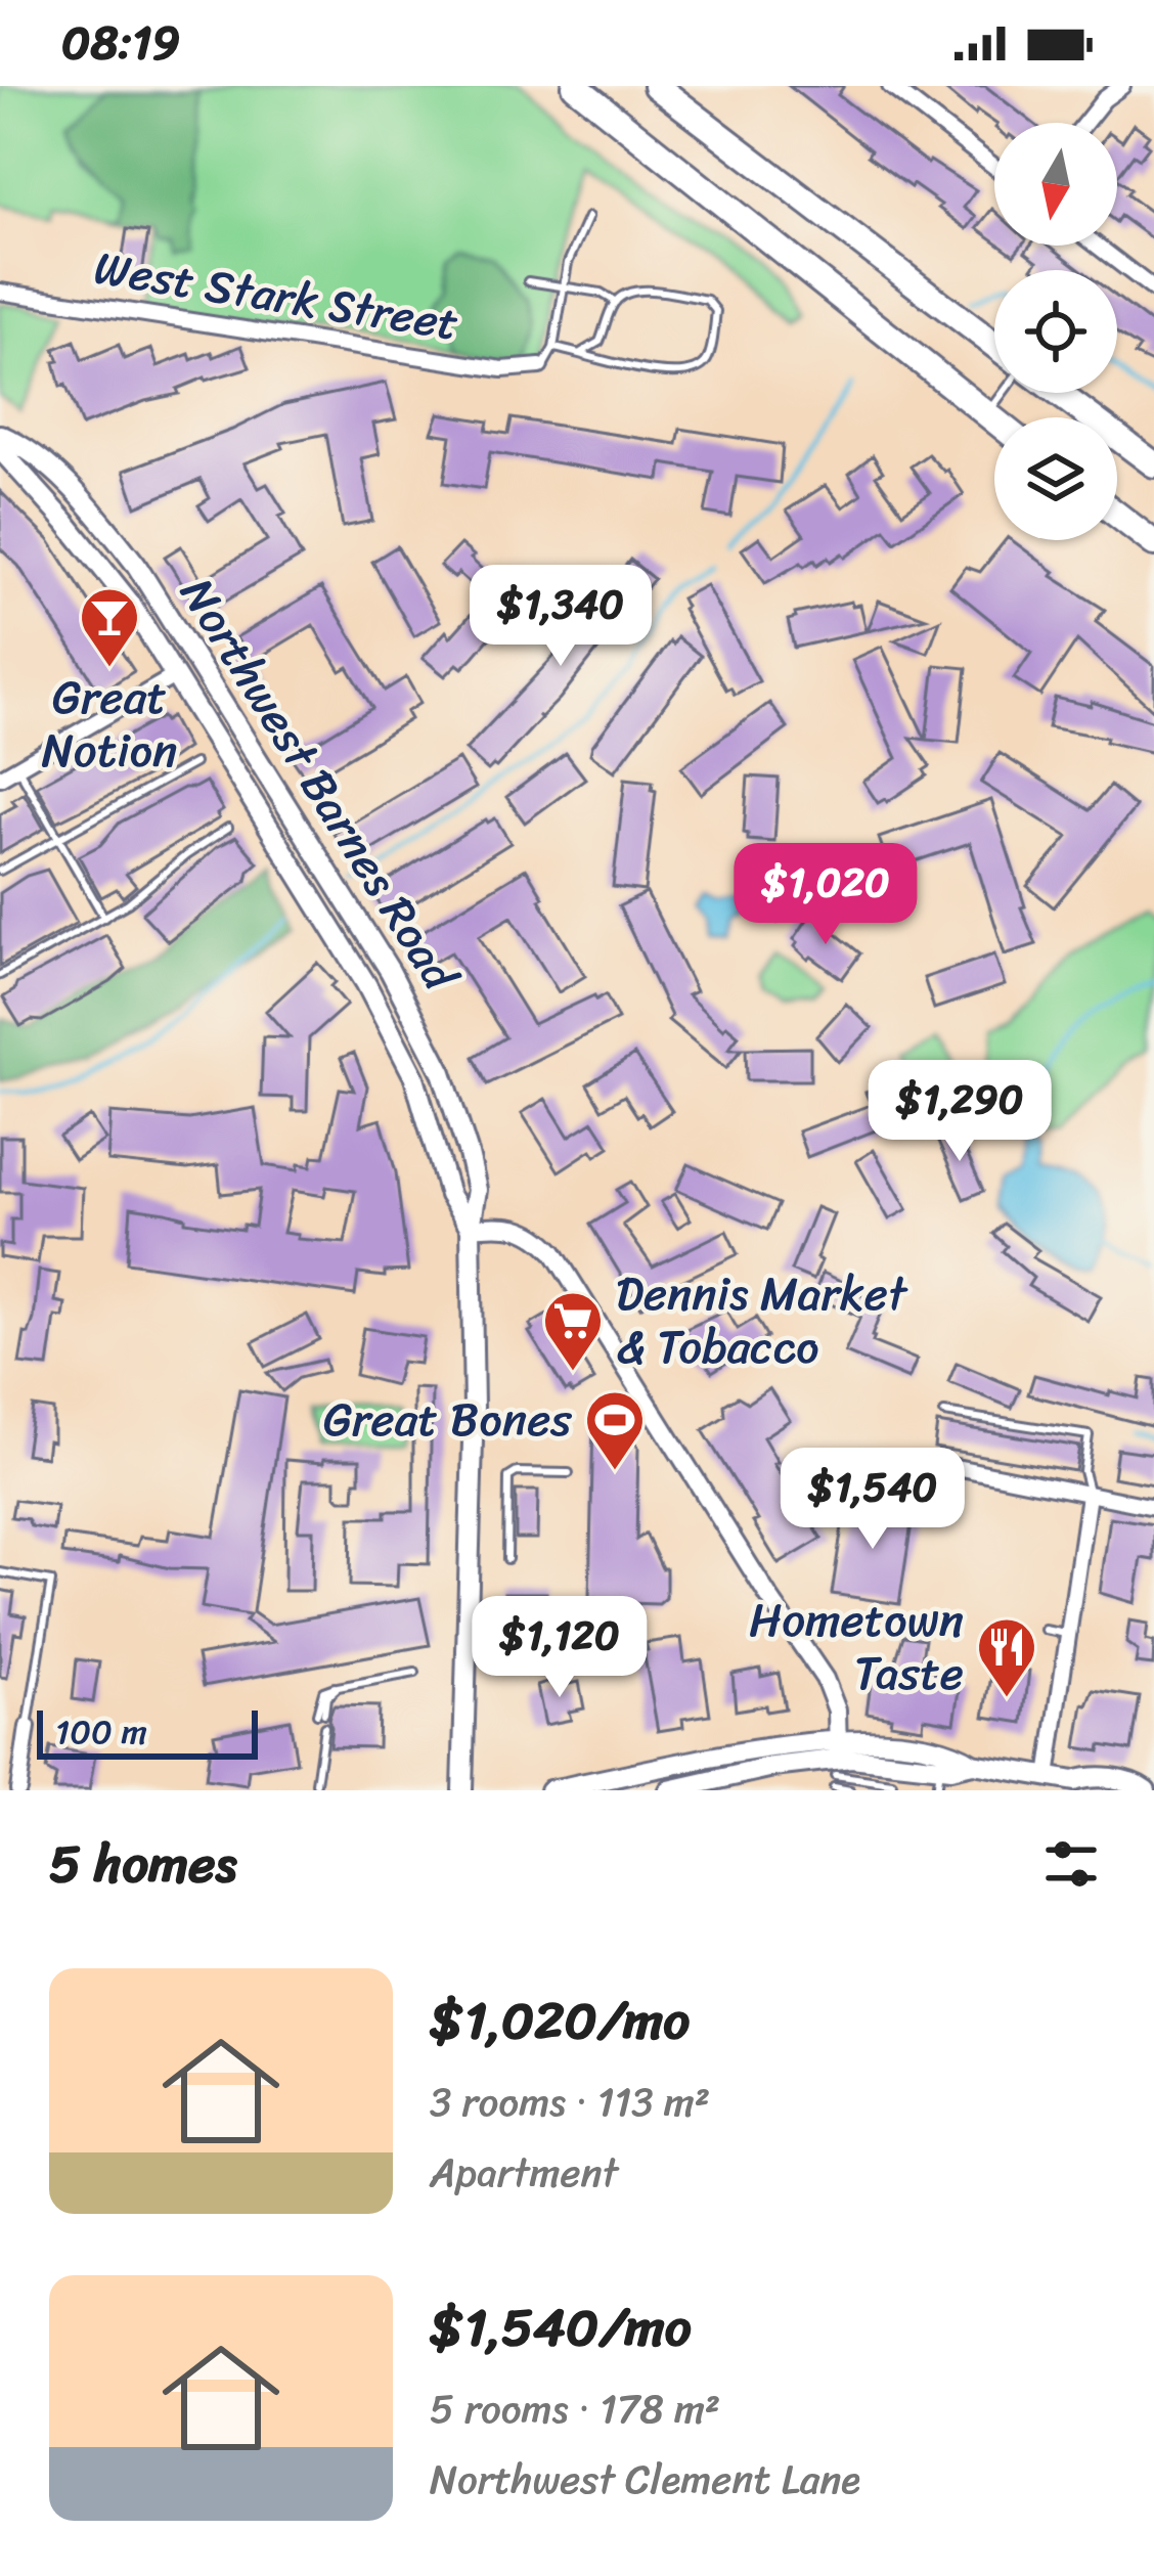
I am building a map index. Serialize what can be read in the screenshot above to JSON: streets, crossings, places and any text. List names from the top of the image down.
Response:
{
  "streets": {
    "main road": ["Northwest Barnes Road"],
    "street": ["West Stark Street"]
  },
  "places": {
    "bar": ["Great Notion"],
    "supermarket": ["Dennis Market & Tobacco"],
    "sports": ["Great Bones"],
    "restaurant": ["Hometown Taste"]
  },
  "scale_bar": "100 m",
  "north": "bottom",
  "page": {
    "status": "08:19",
    "price": [
      "$1,340",
      "$1,020",
      "$1,290",
      "$1,540",
      "$1,120"
    ],
    "scale": "100 m",
    "heading": "5 homes",
    "list": [
      {
        "name": "$1,020/mo",
        "note": "3 rooms · 113 m² · Apartment"
      },
      {
        "name": "$1,540/mo",
        "note": "5 rooms · 178 m² · Northwest Clement Lane"
      }
    ]
  }
}
